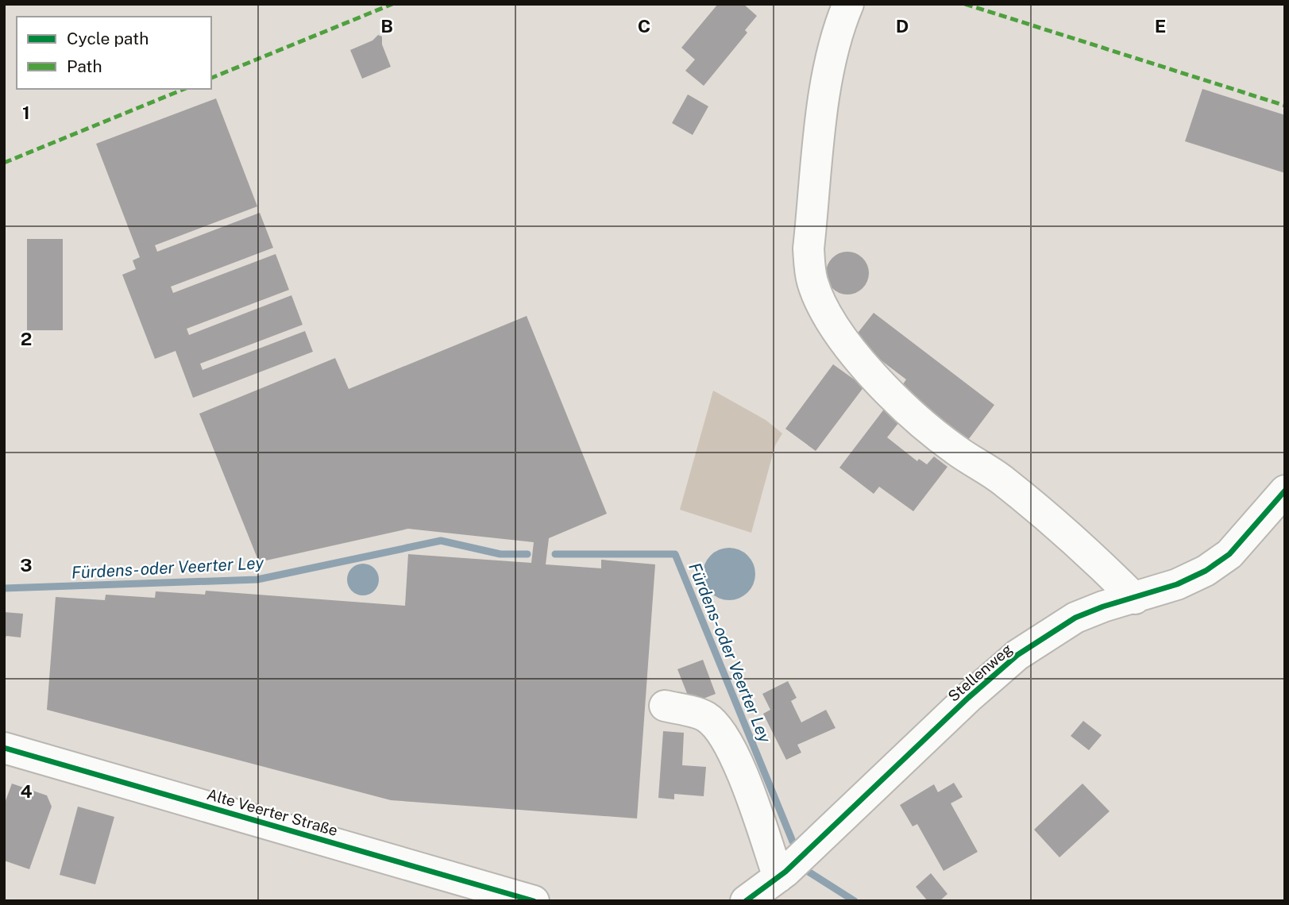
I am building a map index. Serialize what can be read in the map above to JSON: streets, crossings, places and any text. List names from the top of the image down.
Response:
{
  "streets": {
    "street": ["Stellenweg", "Alte Veerter Straße"]
  },
  "water": ["Fürdens- oder Veerter Ley"],
  "legend": ["Cycle path", "Path"],
  "grid": {
    "columns": [
      "B",
      "C",
      "D",
      "E"
    ],
    "rows": [
      "1",
      "2",
      "3",
      "4"
    ]
  }
}
